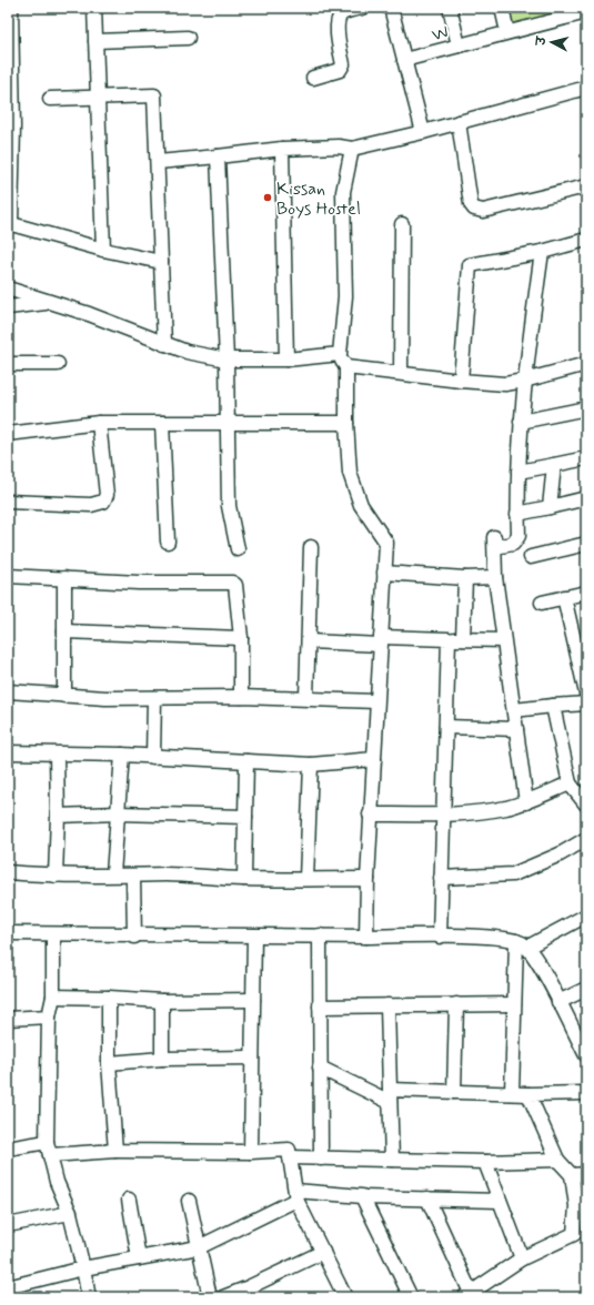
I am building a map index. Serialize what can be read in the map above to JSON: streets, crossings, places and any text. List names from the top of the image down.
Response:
{
  "streets": {
    "street": ["W"]
  },
  "places": ["Kissan Boys Hostel"],
  "north": "left"
}
